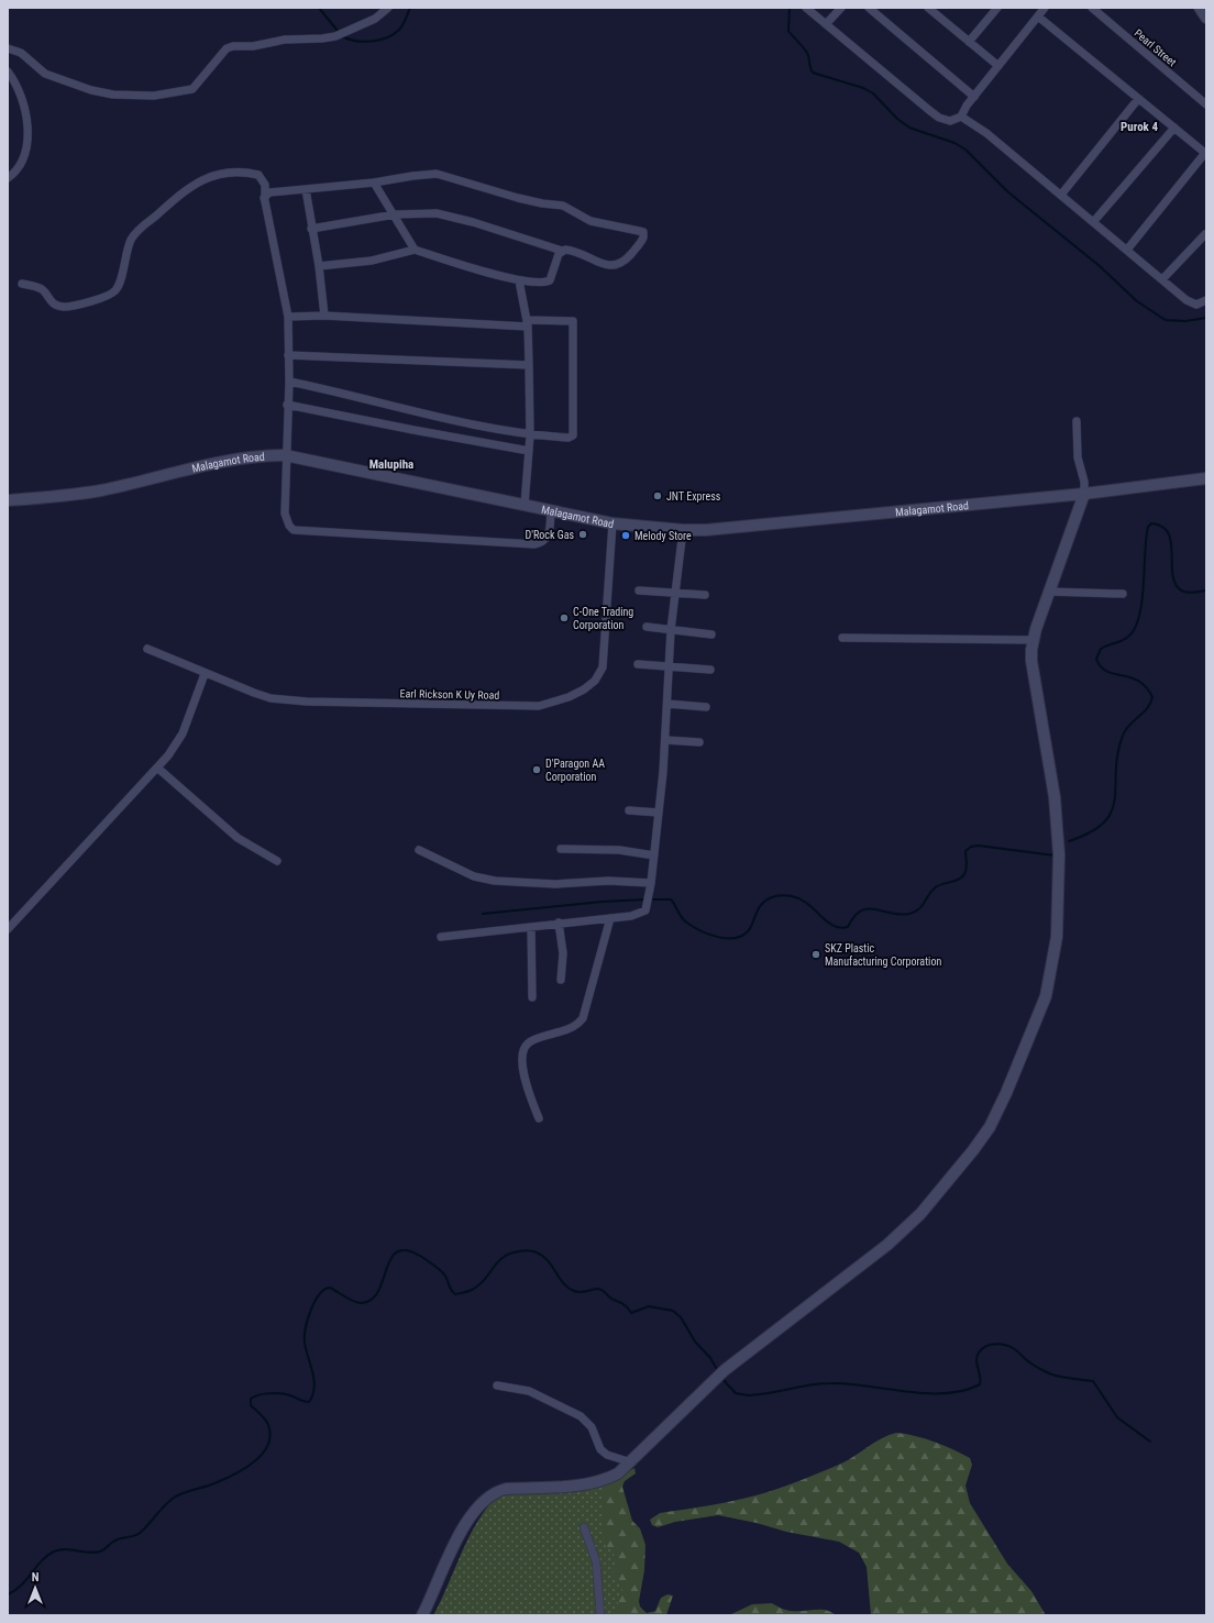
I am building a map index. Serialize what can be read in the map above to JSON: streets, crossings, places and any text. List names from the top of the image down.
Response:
{
  "streets": {
    "street": ["Pearl Street", "Malagamot Road", "Earl Rickson K Uy Road"]
  },
  "crossings": [
    ["Malagamot Road", "Earl Rickson K Uy Road"]
  ],
  "districts": ["Purok 4", "Malupiha"],
  "places": [
    "JNT Express",
    "D'Rock Gas",
    "Melody Store",
    "C-One Trading Corporation",
    "D'Paragon AA Corporation",
    "SKZ Plastic Manufacturing Corporation"
  ],
  "north": "top"
}
